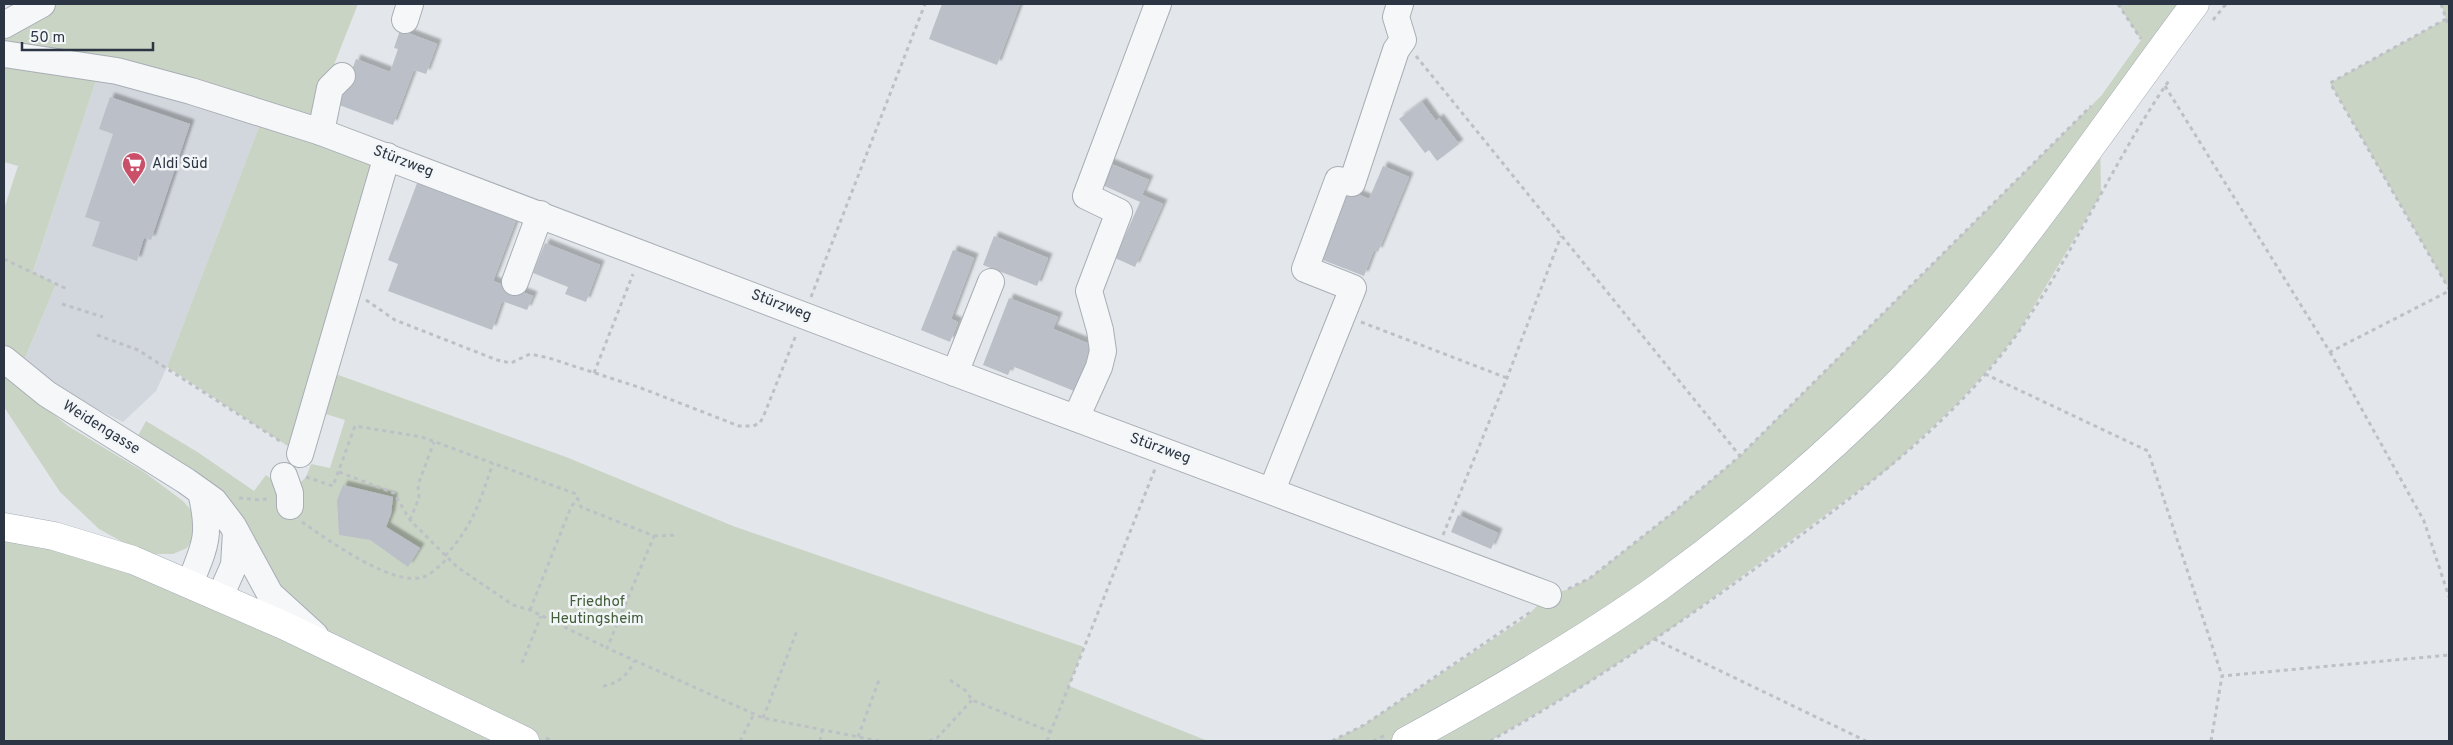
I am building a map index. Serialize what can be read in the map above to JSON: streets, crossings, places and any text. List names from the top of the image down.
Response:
{
  "streets": {
    "street": ["Stürzweg", "Weidengasse"]
  },
  "parks": ["Friedhof Heutingsheim"],
  "places": {
    "supermarket": ["Aldi Süd"]
  },
  "scale_bar": "50 m"
}
